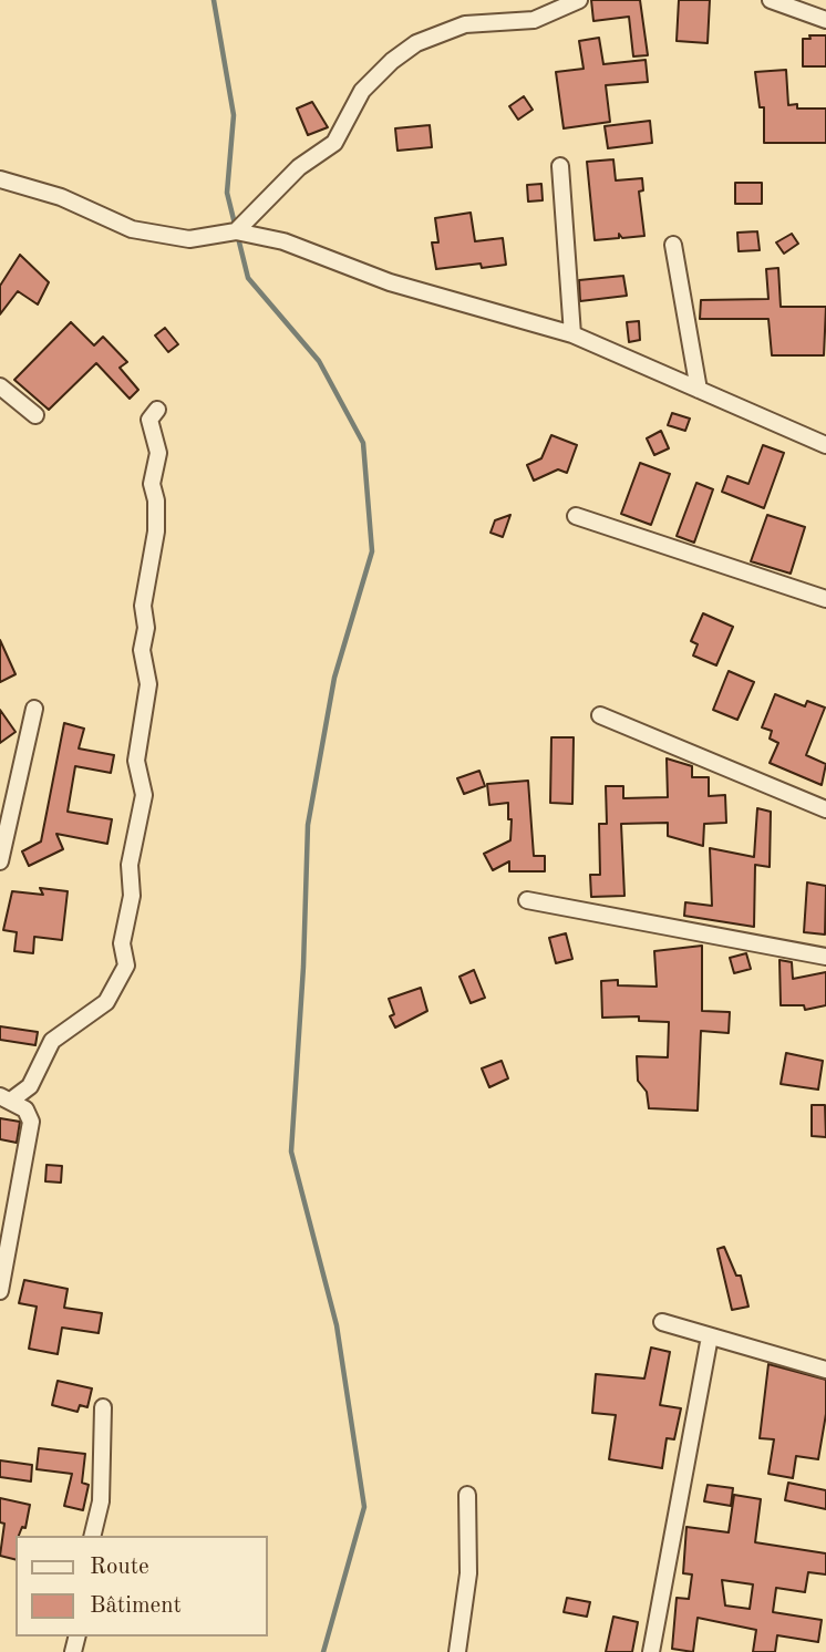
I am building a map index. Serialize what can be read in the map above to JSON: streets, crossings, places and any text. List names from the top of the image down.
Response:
{
  "legend": ["Route", "Bâtiment"]
}
